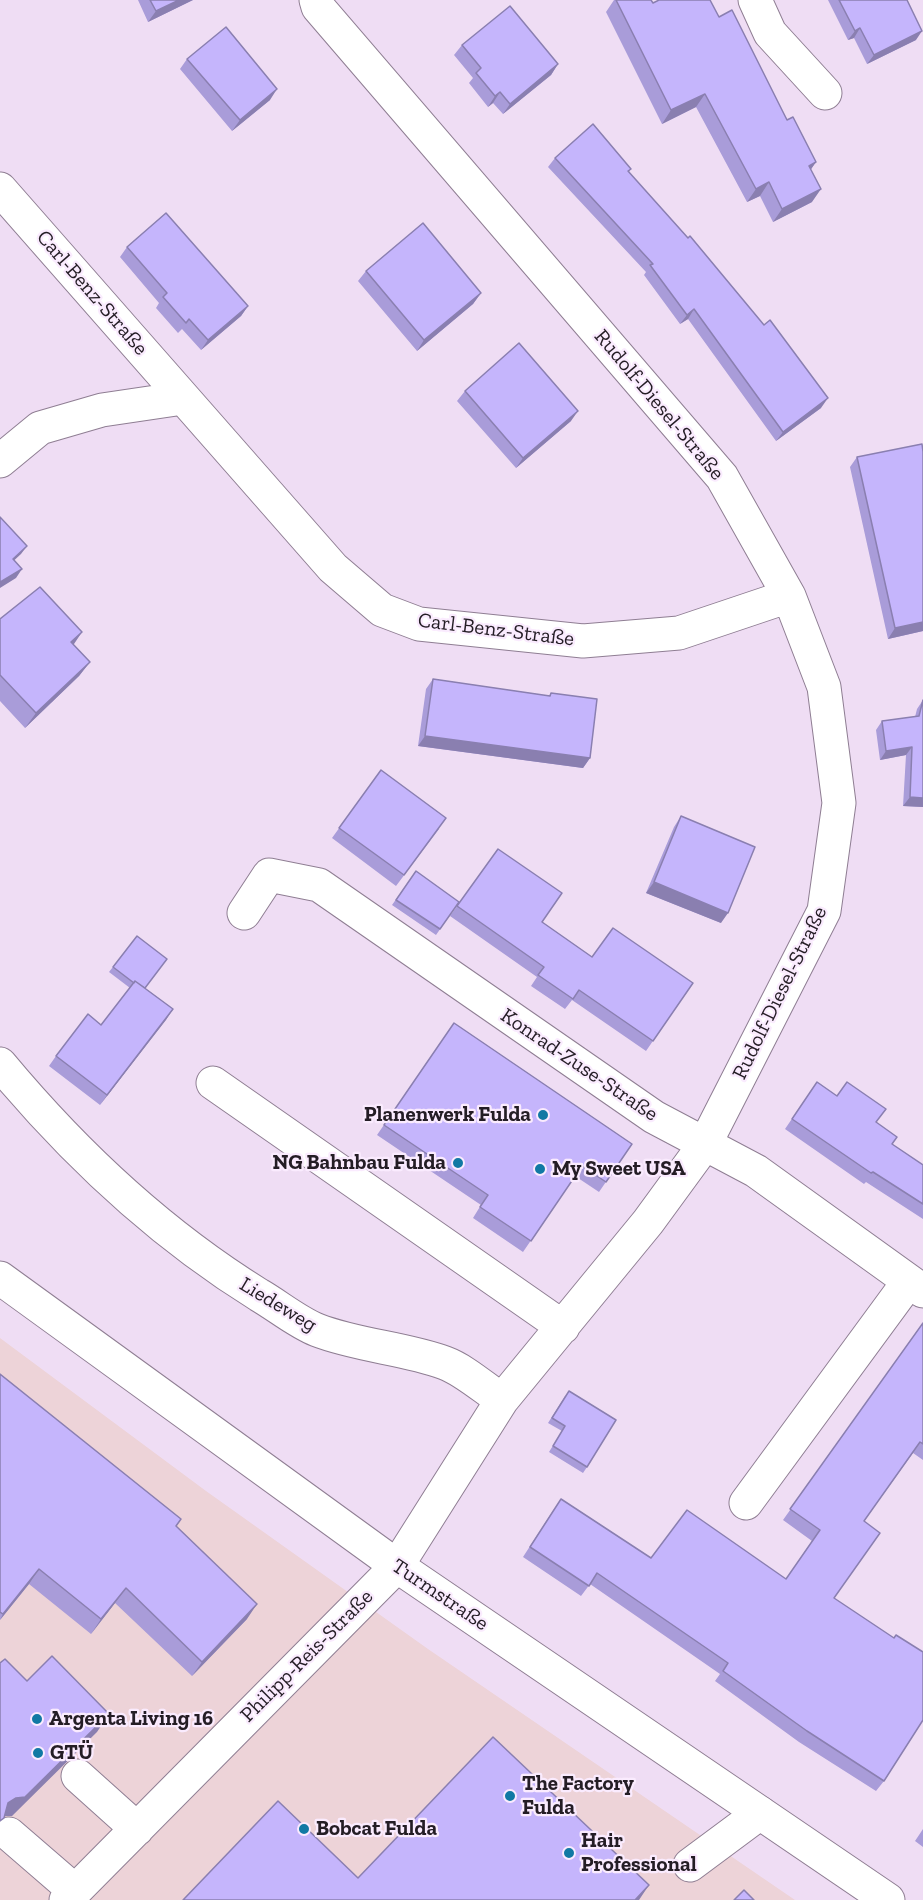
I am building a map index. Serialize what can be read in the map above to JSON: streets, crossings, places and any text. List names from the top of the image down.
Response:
{
  "streets": {
    "street": [
      "Carl-Benz-Straße",
      "Rudolf-Diesel-Straße",
      "Konrad-Zuse-Straße",
      "Liedeweg",
      "Turmstraße",
      "Philipp-Reis-Straße"
    ]
  },
  "crossings": [
    ["Carl-Benz-Straße", "Rudolf-Diesel-Straße"],
    ["Rudolf-Diesel-Straße", "Konrad-Zuse-Straße"],
    ["Rudolf-Diesel-Straße", "Liedeweg"],
    ["Turmstraße", "Philipp-Reis-Straße"]
  ],
  "places": [
    "Planenwerk Fulda",
    "NG Bahnbau Fulda",
    "My Sweet USA",
    "Argenta Living 16",
    "GTÜ",
    "The Factory Fulda",
    "Bobcat Fulda",
    "Hair Professional"
  ]
}
